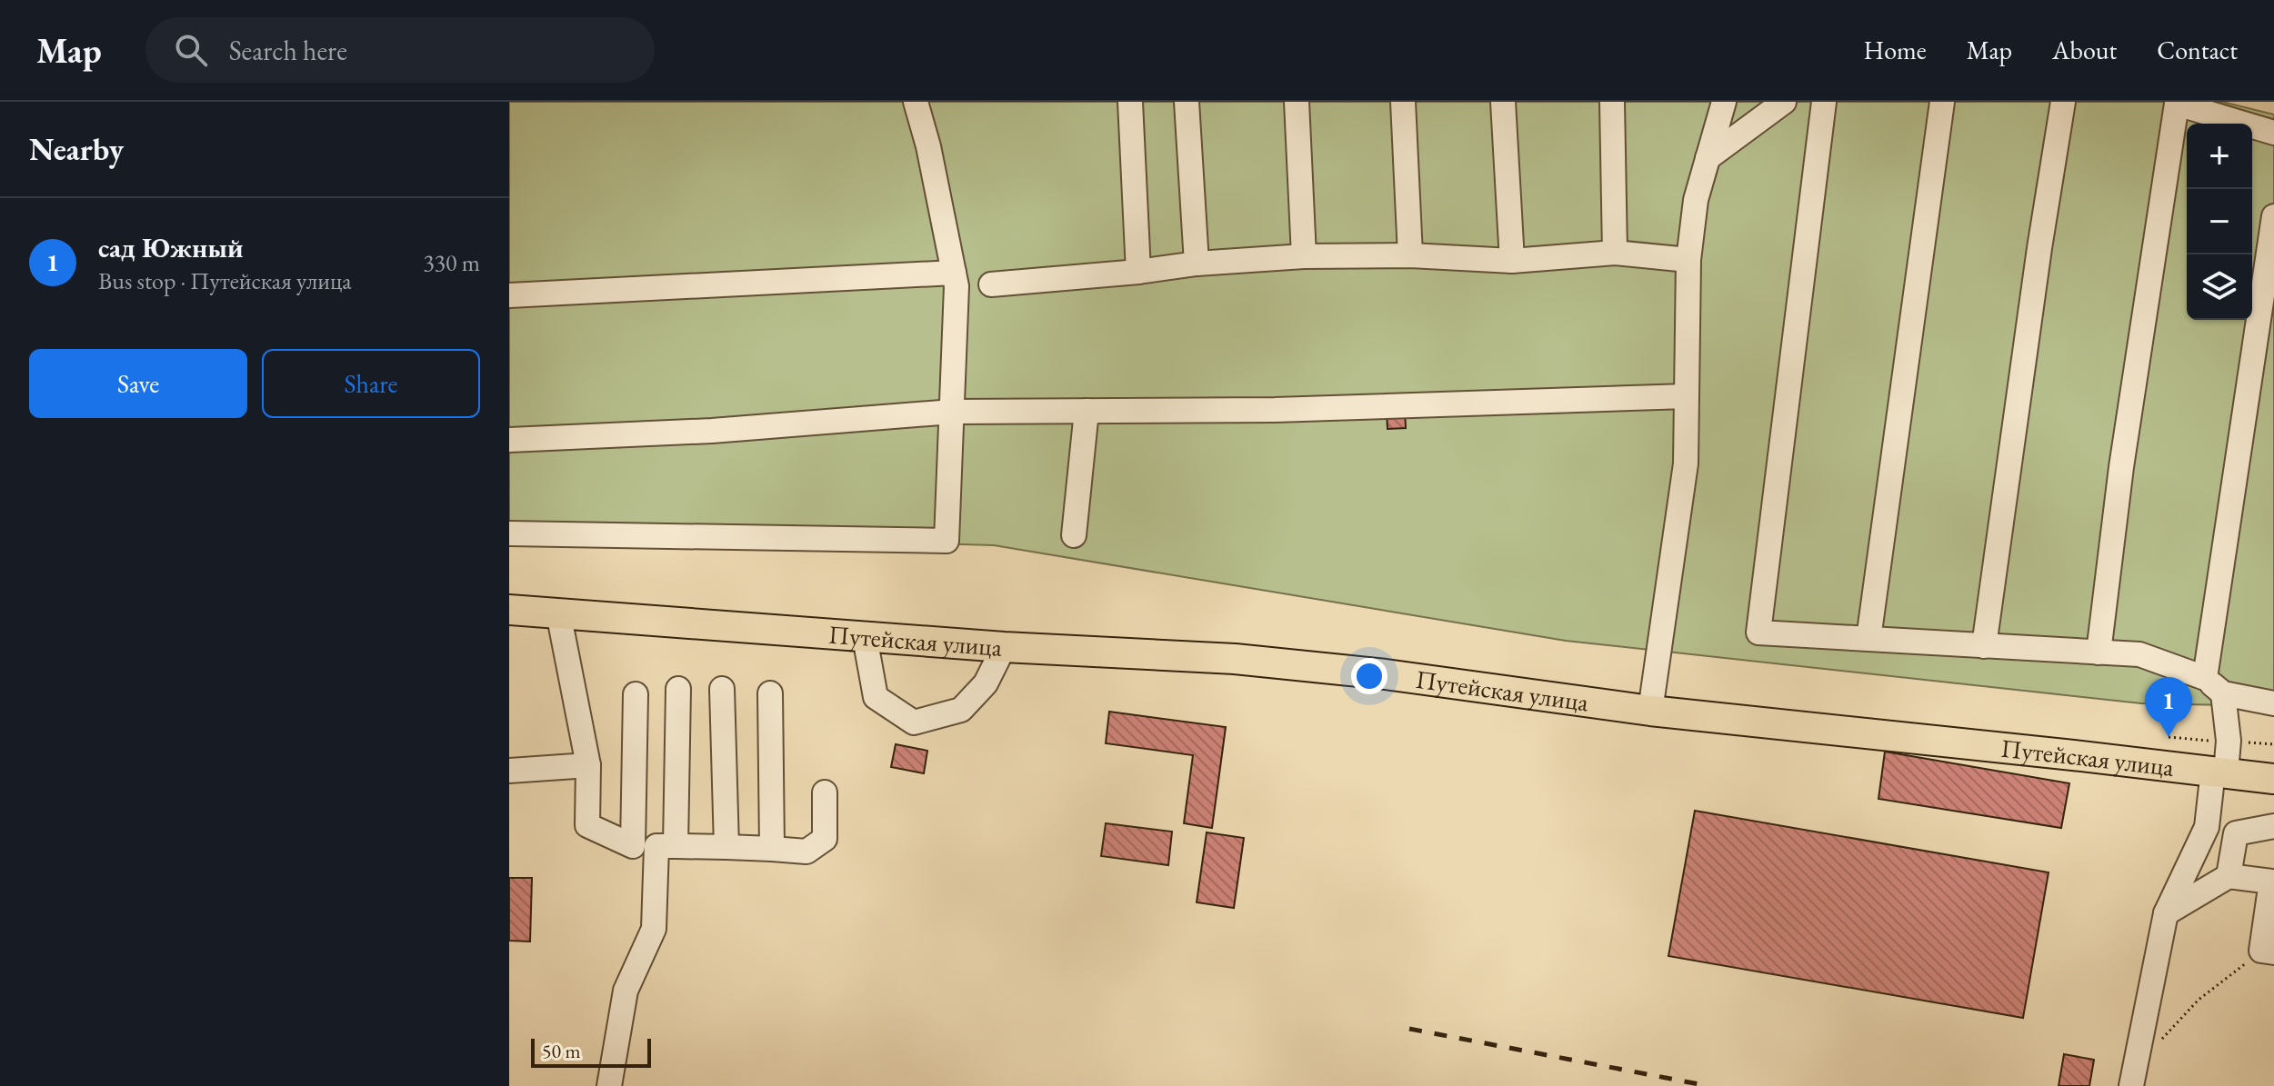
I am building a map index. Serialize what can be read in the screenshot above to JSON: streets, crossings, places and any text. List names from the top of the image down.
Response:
{
  "streets": {
    "main road": ["Путейская улица"]
  },
  "scale_bar": "50 m",
  "page": {
    "header": "Map",
    "search": "Search here",
    "nav": [
      "Home",
      "Map",
      "About",
      "Contact"
    ],
    "heading": "Nearby",
    "map_buttons": ["+", "−"],
    "list": [
      {
        "mark": "1",
        "name": "сад Южный",
        "note": "Bus stop · Путейская улица",
        "value": "330 m"
      }
    ],
    "buttons": ["Save", "Share"],
    "pins": "1",
    "scale": "50 m"
  }
}
